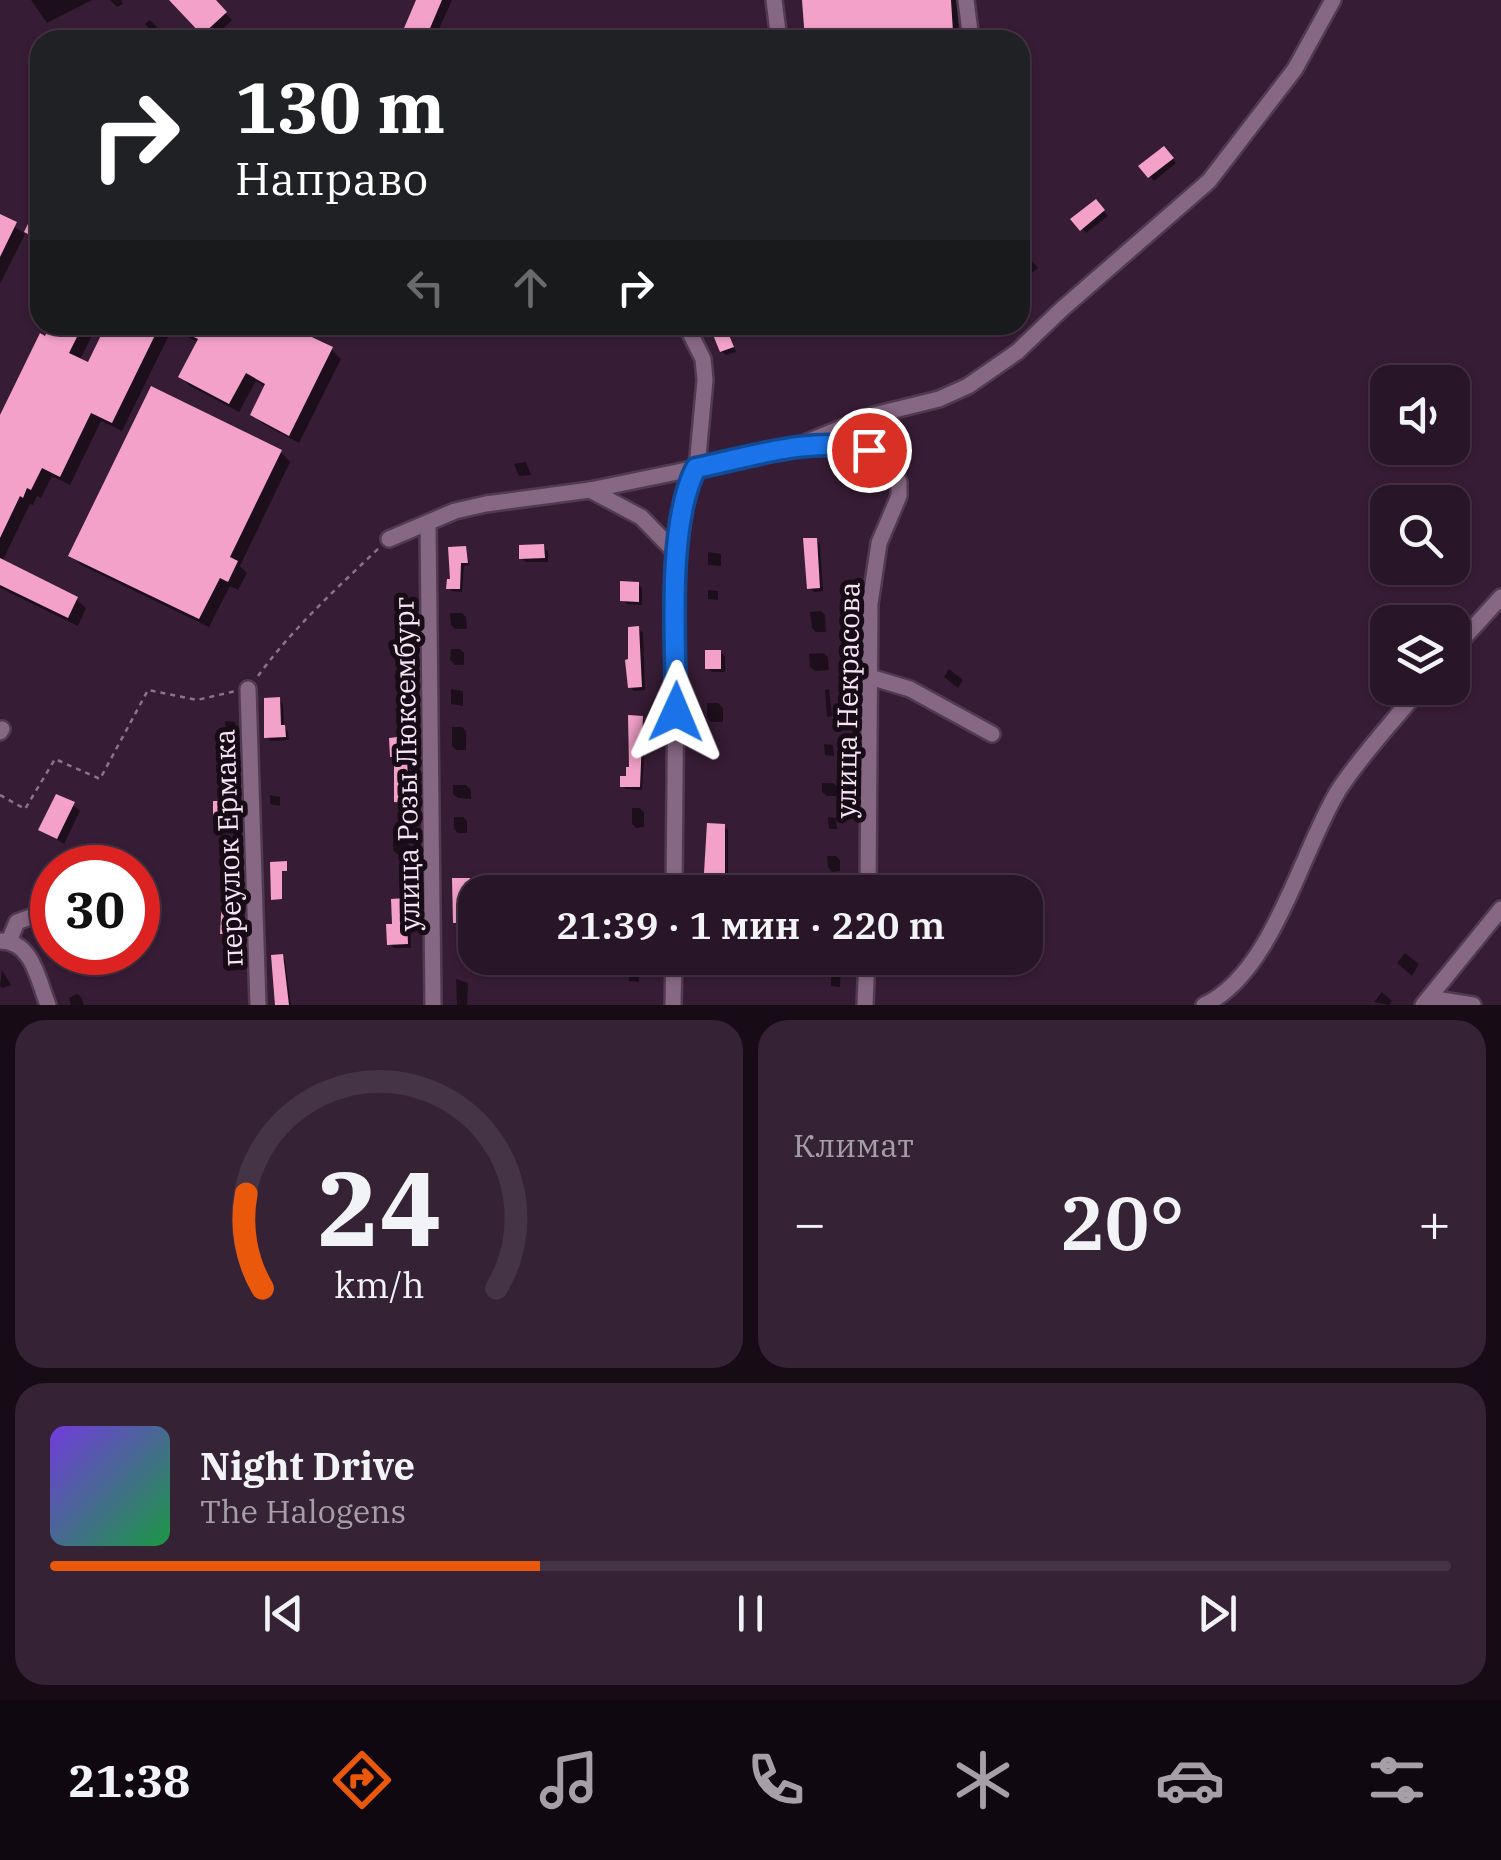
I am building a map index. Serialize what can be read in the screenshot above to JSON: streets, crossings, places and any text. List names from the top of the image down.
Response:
{
  "streets": {
    "street": ["улица Некрасова", "улица Розы Люксембург", "переулок Ермака"]
  },
  "page": {
    "turn": ["130 m", "Направо"],
    "limit": "30",
    "trip": "21:39 · 1 мин · 220 m",
    "tile": "Климат",
    "heat": ["−", "20°", "+"],
    "song": ["Night Drive", "The Halogens"],
    "tabs": "21:38",
    "gauge": ["24", "km/h"]
  }
}
